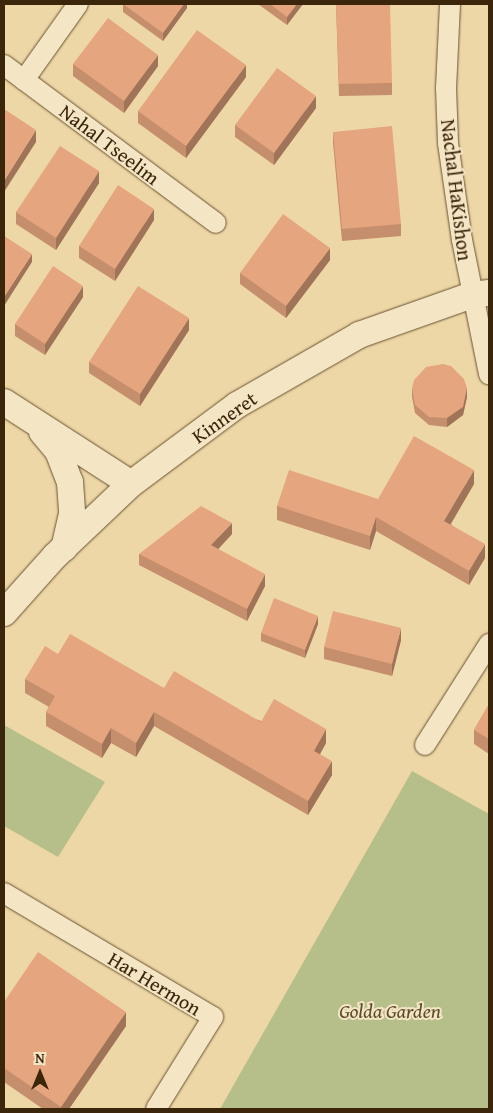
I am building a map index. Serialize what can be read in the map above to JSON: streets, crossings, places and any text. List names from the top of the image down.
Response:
{
  "streets": {
    "street": [
      "Nahal Tseelim",
      "Nachal HaKishon",
      "Kinneret",
      "Har Hermon"
    ]
  },
  "crossings": [
    ["Nachal HaKishon", "Kinneret"]
  ],
  "parks": ["Golda Garden"],
  "north": "top"
}
